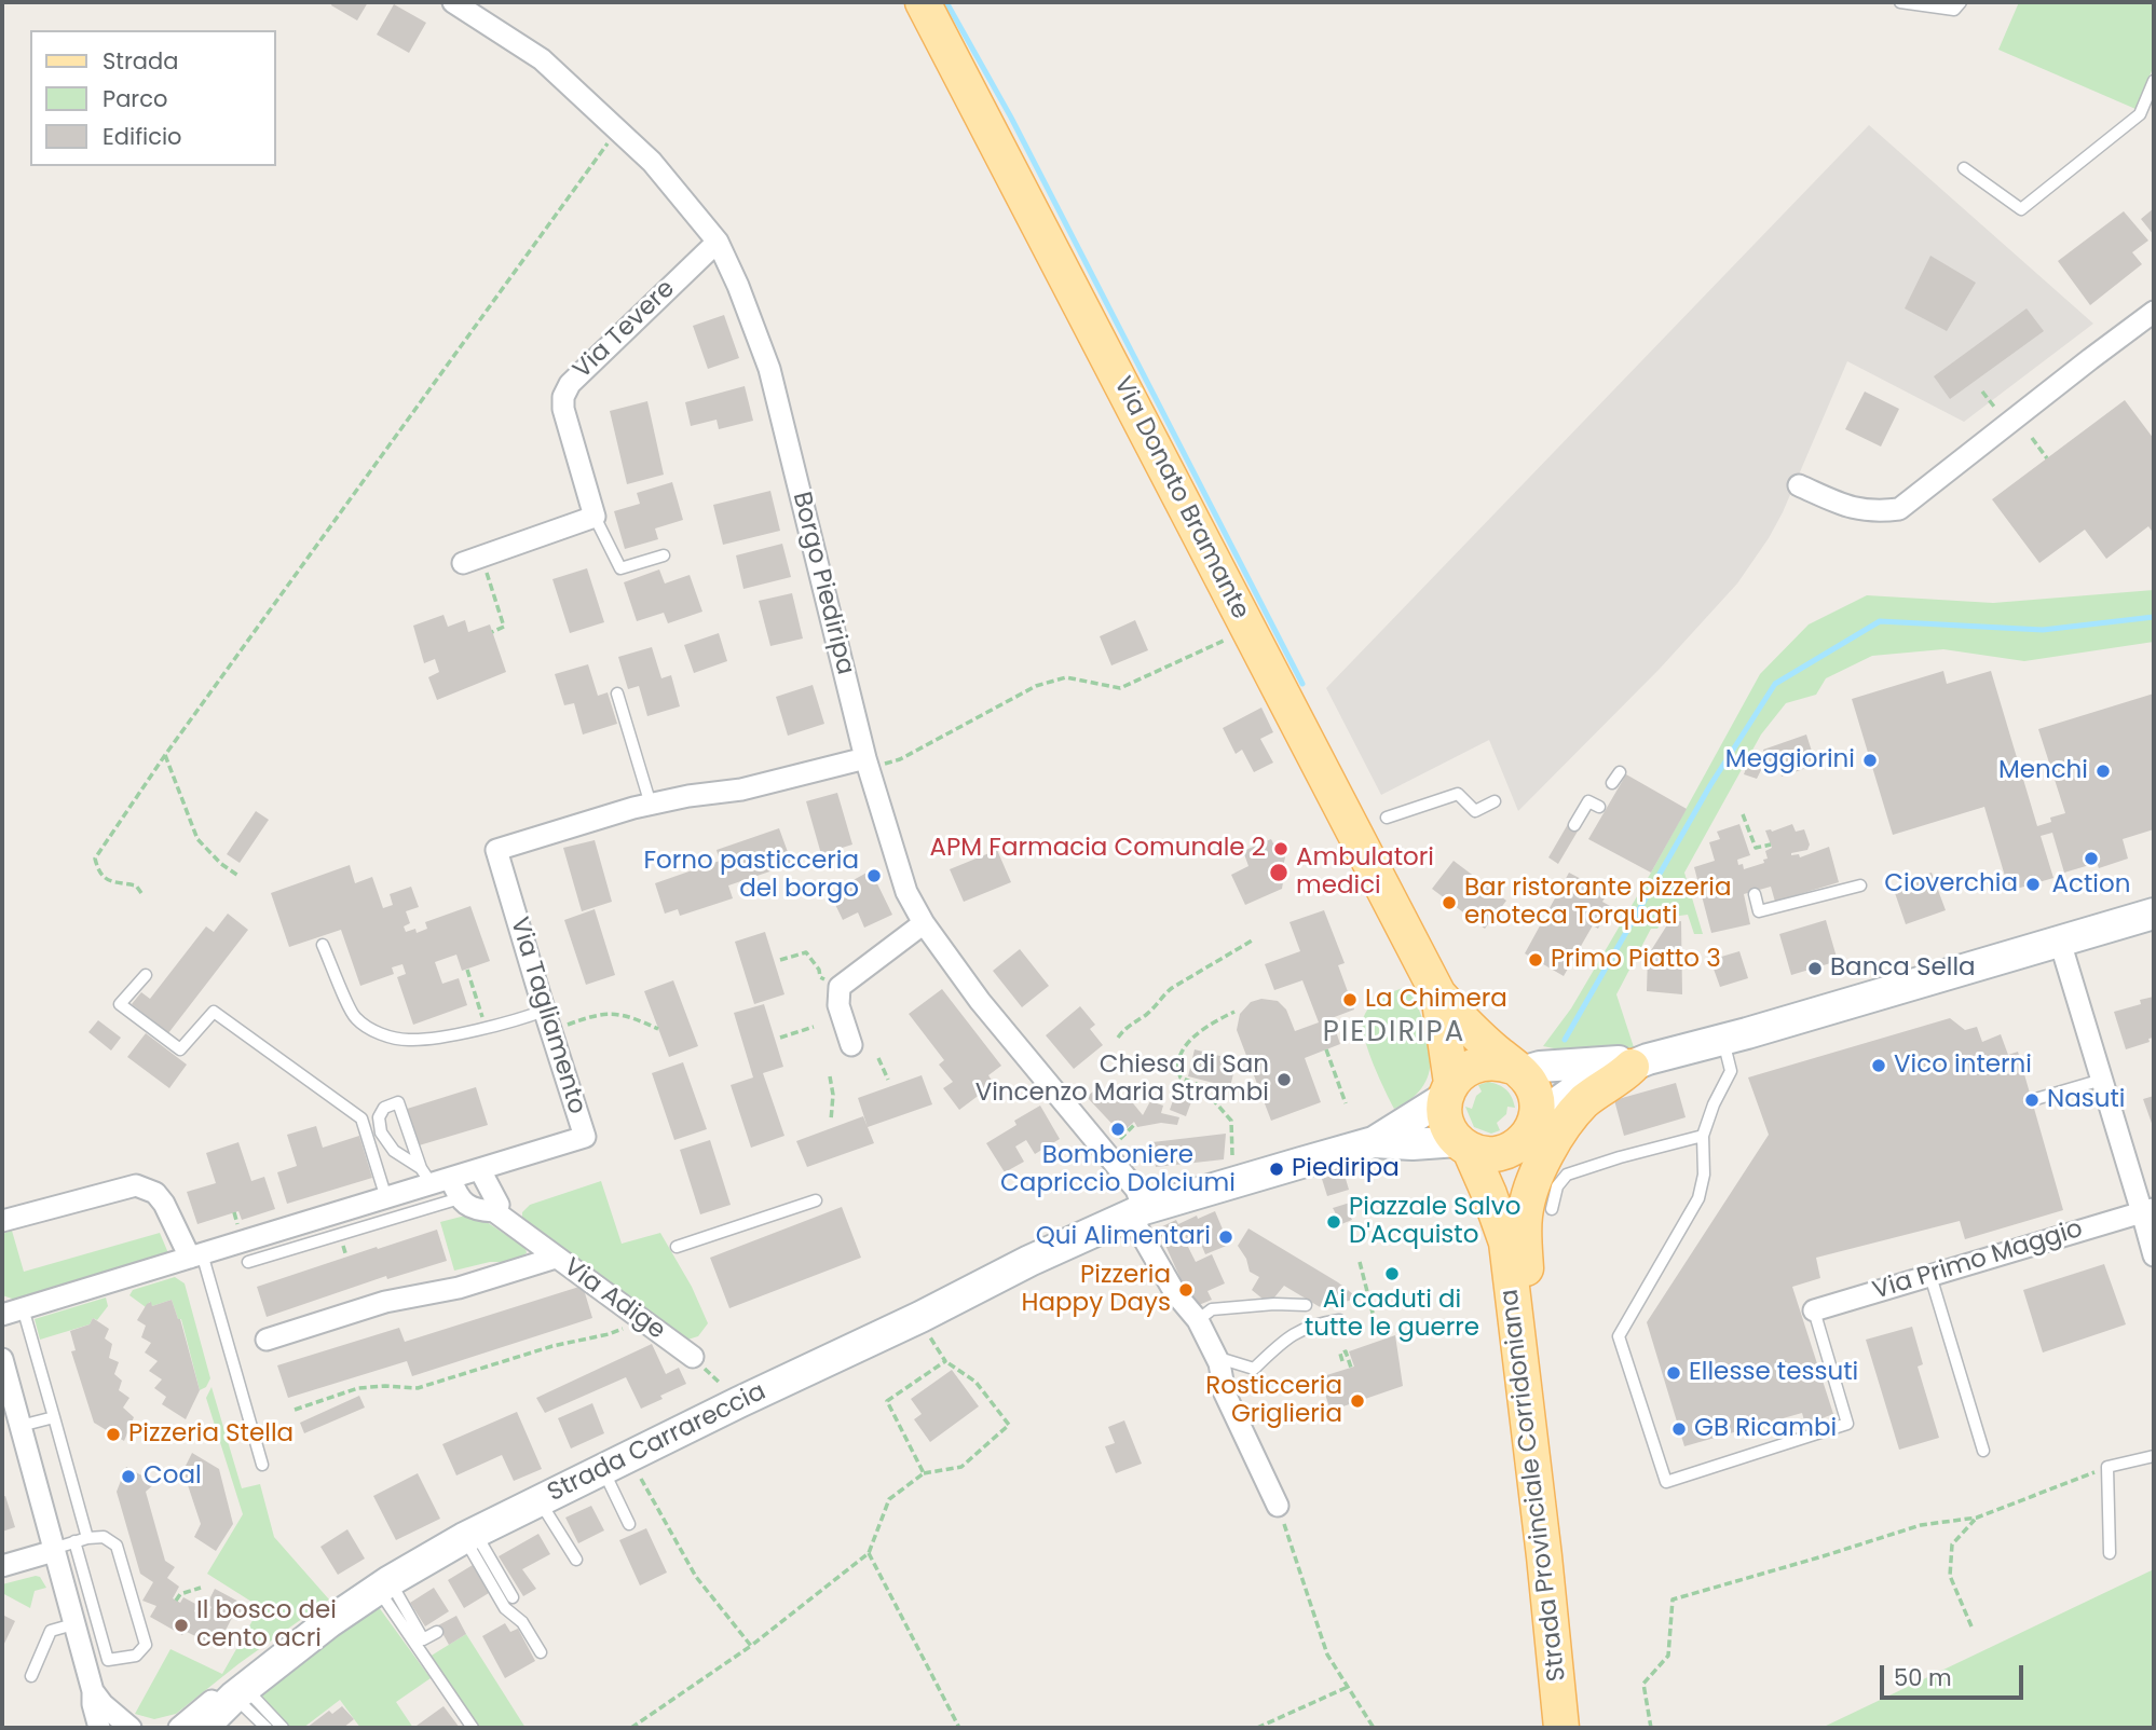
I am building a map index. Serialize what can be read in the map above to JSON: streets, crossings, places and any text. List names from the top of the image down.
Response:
{
  "streets": {
    "main road": ["Via Donato Bramante", "Strada Carrareccia", "Strada Provinciale Corridoniana"],
    "street": [
      "Via Tevere",
      "Borgo Piediripa",
      "Via Tagliamento",
      "Via Primo Maggio",
      "Via Adige"
    ]
  },
  "crossings": [
    ["Via Tevere", "Borgo Piediripa"],
    ["Via Donato Bramante", "Strada Provinciale Corridoniana"],
    ["Borgo Piediripa", "Via Tagliamento"],
    ["Borgo Piediripa", "Strada Carrareccia"],
    ["Via Tagliamento", "Via Adige"]
  ],
  "districts": ["PIEDIRIPA"],
  "places": [
    "Meggiorini",
    "Menchi",
    "APM Farmacia Comunale 2",
    "Action",
    "Ambulatori medici",
    "Forno pasticceria del borgo",
    "Cioverchia",
    "Bar ristorante pizzeria enoteca Torquati",
    "Primo Piatto 3",
    "Banca Sella",
    "La Chimera",
    "Vico interni",
    "Chiesa di San Vincenzo Maria Strambi",
    "Nasuti",
    "Bomboniere Capriccio Dolciumi",
    "Piediripa",
    "Piazzale Salvo D'Acquisto",
    "Qui Alimentari",
    "Ai caduti di tutte le guerre",
    "Pizzeria Happy Days",
    "Ellesse tessuti",
    "Rosticceria Griglieria",
    "GB Ricambi",
    "Pizzeria Stella",
    "Coal",
    "Il bosco dei cento acri"
  ],
  "legend": ["Strada", "Parco", "Edificio"],
  "scale_bar": "50 m"
}
